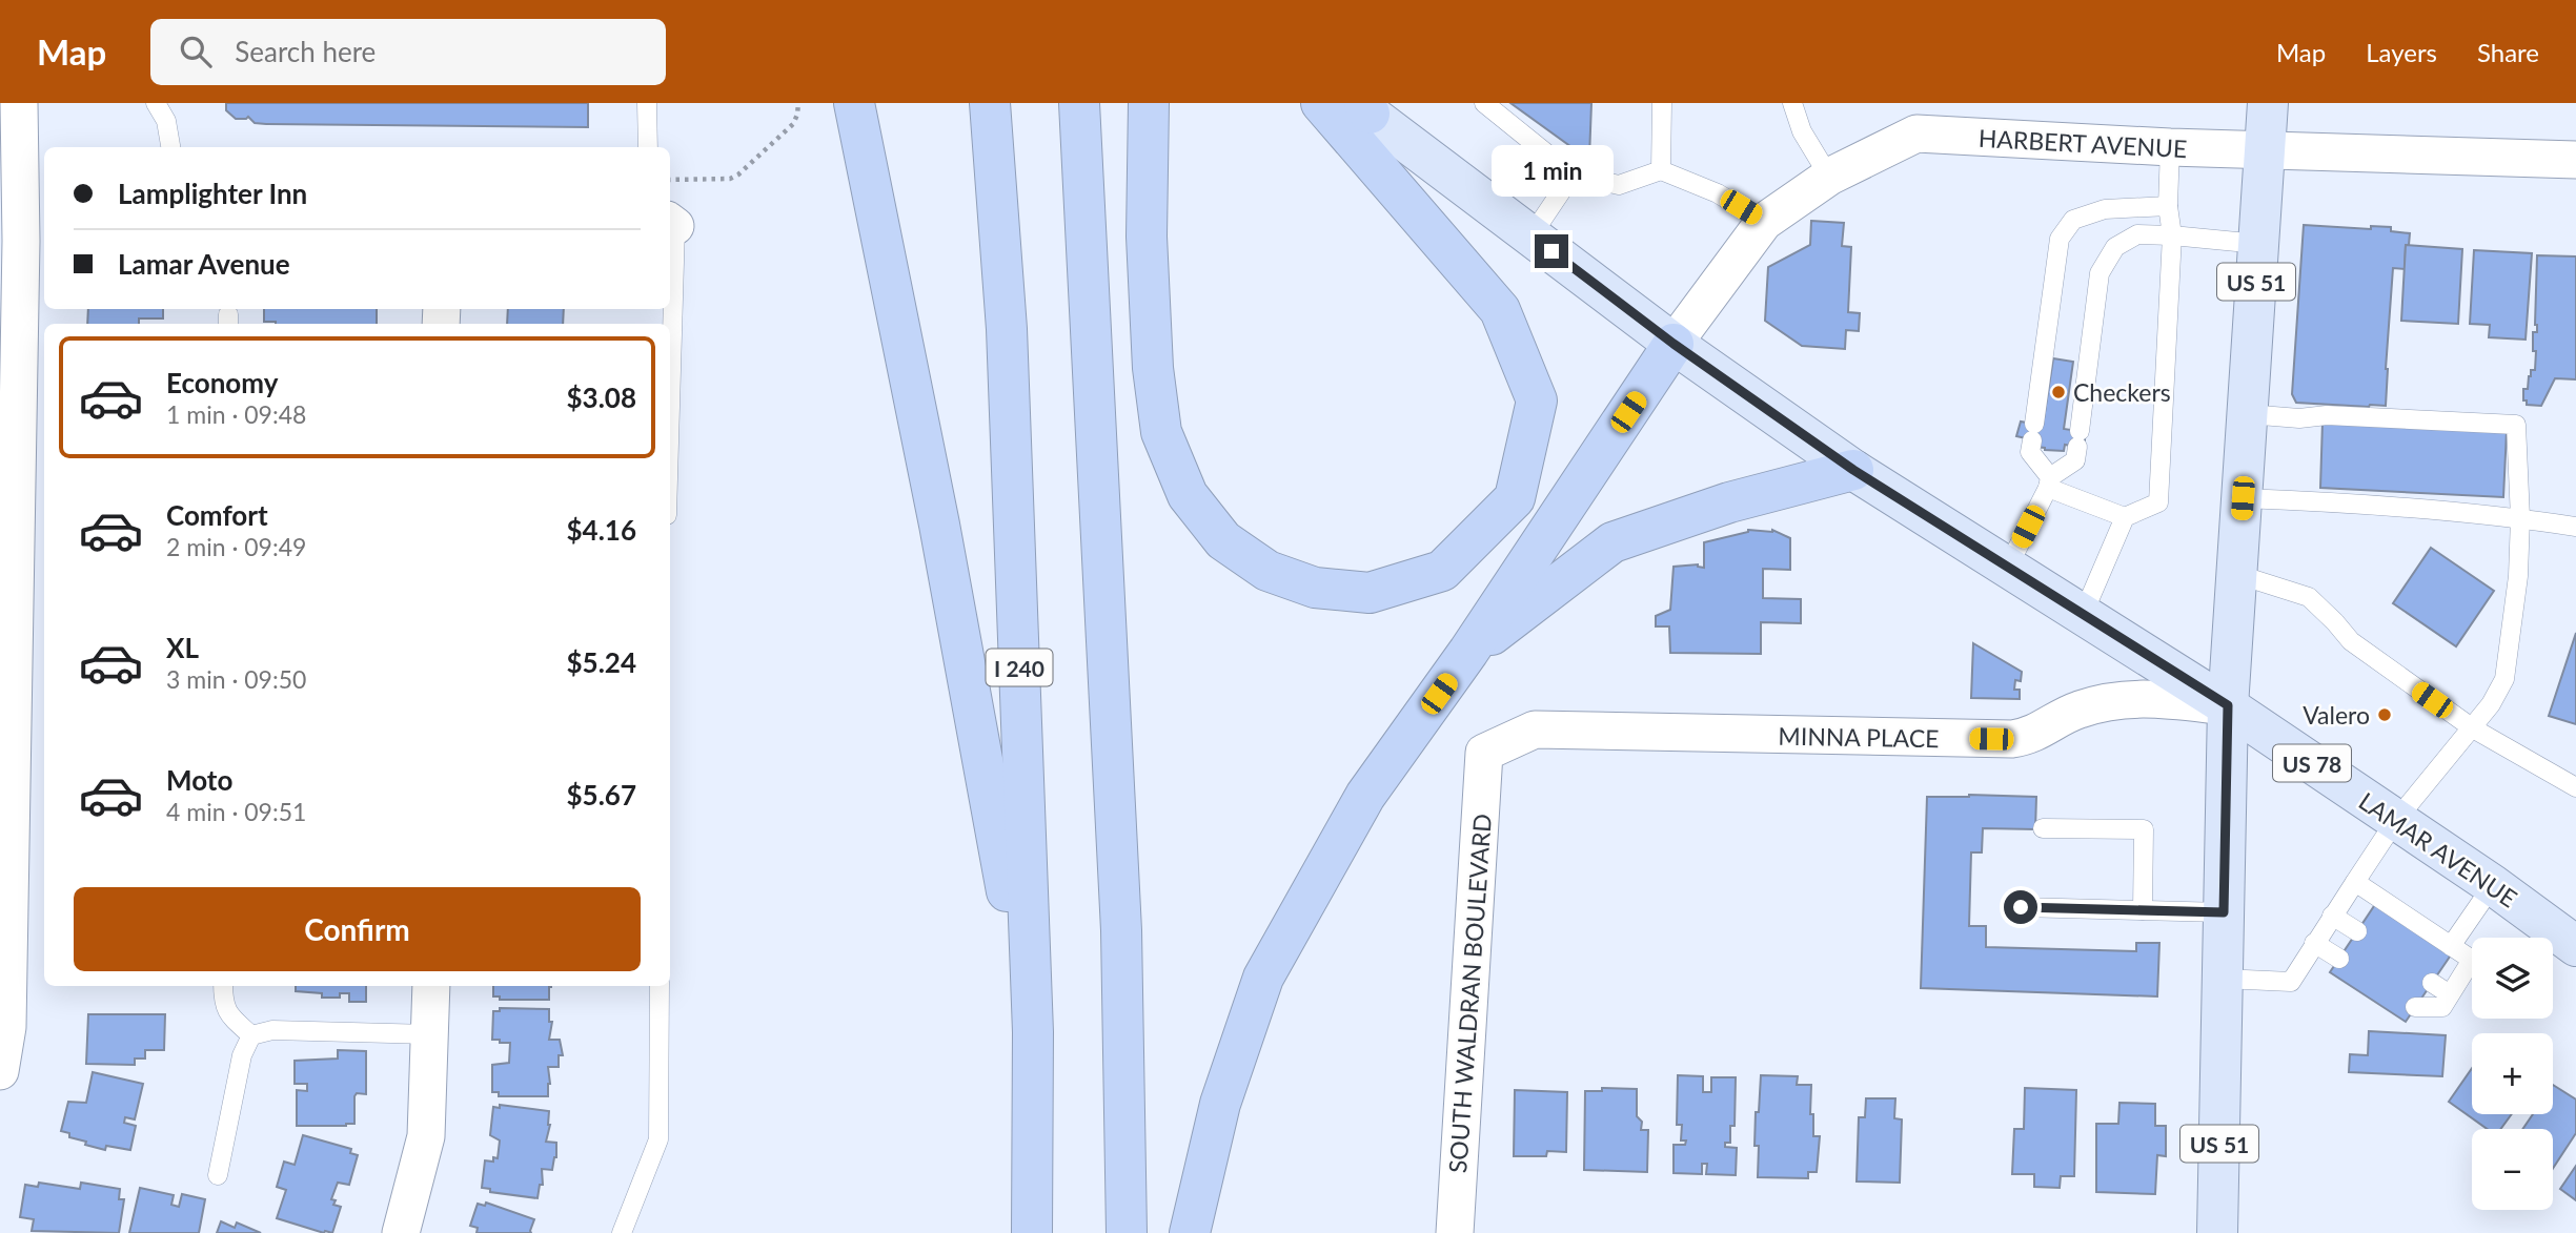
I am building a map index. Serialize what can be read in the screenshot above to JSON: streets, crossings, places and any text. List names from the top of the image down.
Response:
{
  "streets": {
    "highway": ["I 240"],
    "main road": ["US 51", "US 78", "LAMAR AVENUE"],
    "street": ["HARBERT AVENUE", "MINNA PLACE", "SOUTH WALDRAN BOULEVARD"]
  },
  "crossings": [
    ["HARBERT AVENUE", "US 51"],
    ["HARBERT AVENUE", "LAMAR AVENUE"],
    ["US 51", "MINNA PLACE"],
    ["US 51", "LAMAR AVENUE"],
    ["MINNA PLACE", "LAMAR AVENUE"],
    ["MINNA PLACE", "SOUTH WALDRAN BOULEVARD"]
  ],
  "places": ["Checkers", "Valero"],
  "page": {
    "header": "Map",
    "search": "Search here",
    "nav": ["Map", "Layers", "Share"],
    "bubble": "1 min",
    "banner": ["Lamplighter Inn", "Lamar Avenue"],
    "list": [
      {
        "name": "Economy",
        "note": "1 min · 09:48",
        "value": "$3.08"
      },
      {
        "name": "Comfort",
        "note": "2 min · 09:49",
        "value": "$4.16"
      },
      {
        "name": "XL",
        "note": "3 min · 09:50",
        "value": "$5.24"
      },
      {
        "name": "Moto",
        "note": "4 min · 09:51",
        "value": "$5.67"
      }
    ],
    "buttons": "Confirm",
    "map_buttons": ["+", "−"]
  }
}
